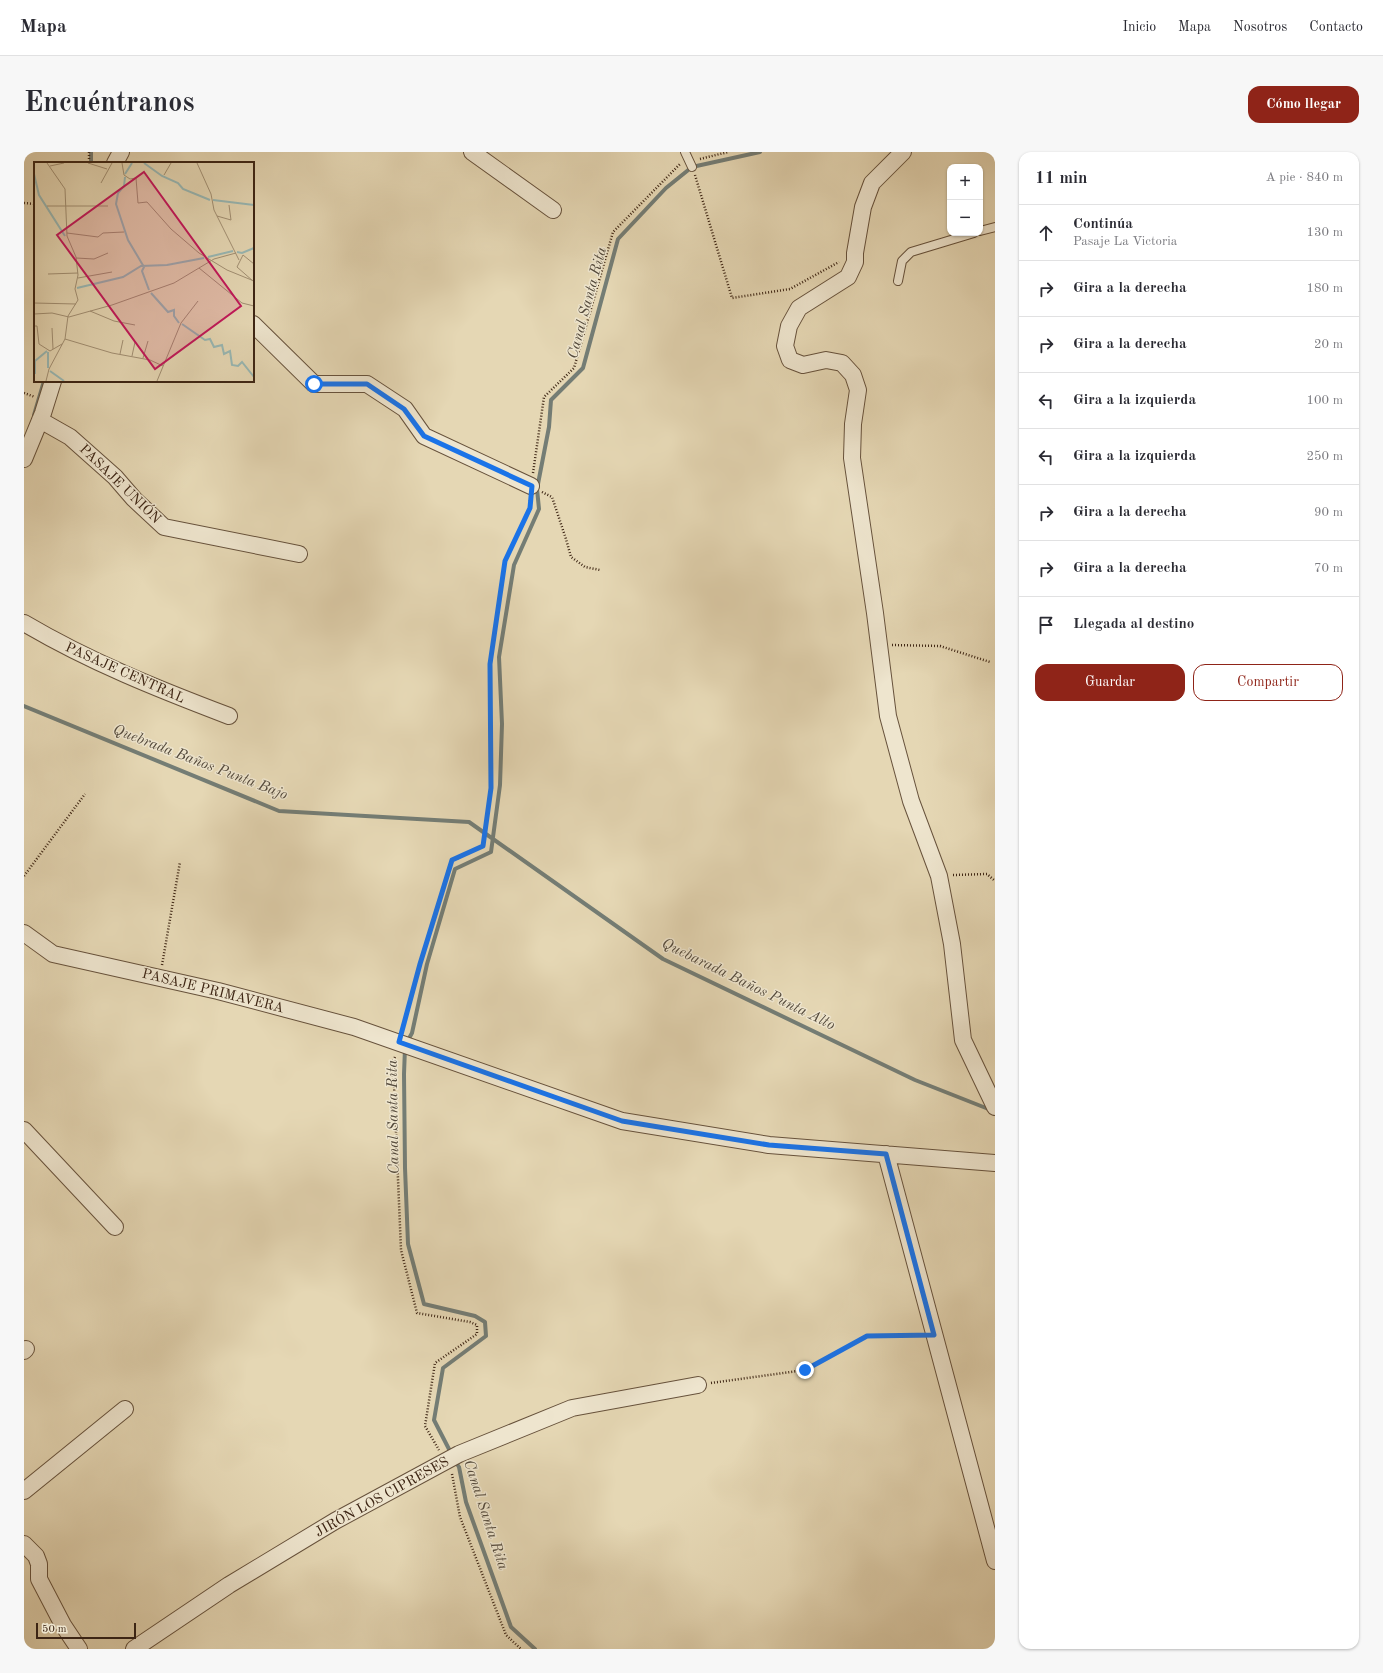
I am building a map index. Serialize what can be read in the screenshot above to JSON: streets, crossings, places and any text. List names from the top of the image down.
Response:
{
  "streets": {
    "street": [
      "PASAJE UNIÓN",
      "PASAJE CENTRAL",
      "PASAJE PRIMAVERA",
      "JIRÓN LOS CIPRESES"
    ]
  },
  "water": ["Canal Santa Rita", "Quebrada Baños Punta Bajo", "Quebarada Baños Punta Alto"],
  "scale_bar": "50 m",
  "page": {
    "header": "Mapa",
    "nav": [
      "Inicio",
      "Mapa",
      "Nosotros",
      "Contacto"
    ],
    "buttons": [
      "Cómo llegar",
      ["Guardar", "Compartir"]
    ],
    "title": "Encuéntranos",
    "heading": ["11 min", "A pie · 840 m"],
    "map_buttons": ["+", "−"],
    "list": [
      ["Continúa", "Pasaje La Victoria", "130 m"],
      ["Gira a la derecha", "180 m"],
      ["Gira a la derecha", "20 m"],
      ["Gira a la izquierda", "100 m"],
      ["Gira a la izquierda", "250 m"],
      ["Gira a la derecha", "90 m"],
      ["Gira a la derecha", "70 m"],
      "Llegada al destino"
    ],
    "scale": "50 m"
  }
}
